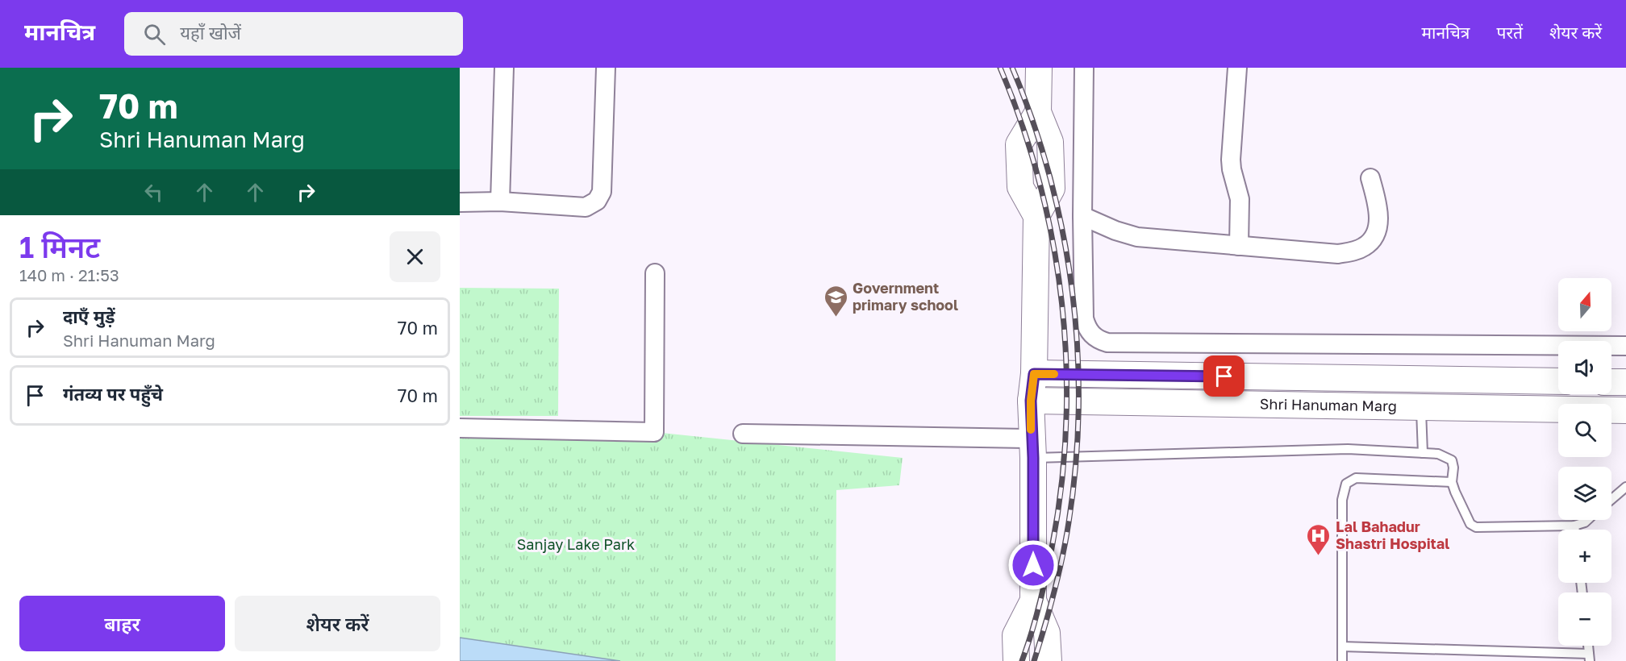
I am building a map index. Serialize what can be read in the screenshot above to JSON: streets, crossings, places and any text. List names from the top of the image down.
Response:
{
  "streets": {
    "street": ["Shri Hanuman Marg"]
  },
  "parks": ["Sanjay Lake Park"],
  "places": {
    "school or university": ["Government primary school"],
    "hospital": ["Lal Bahadur Shastri Hospital"]
  },
  "north": "top",
  "page": {
    "header": "मानचित्र",
    "search": "यहाँ खोजें",
    "nav": ["मानचित्र", "परतें", "शेयर करें"],
    "turn": ["70 m", "Shri Hanuman Marg"],
    "heading": ["1 मिनट", "140 m · 21:53"],
    "map_buttons": ["+", "−"],
    "list": [
      {
        "name": "दाएँ मुड़ें",
        "note": "Shri Hanuman Marg",
        "value": "70 m"
      },
      {
        "name": "गंतव्य पर पहुँचे",
        "value": "70 m"
      }
    ],
    "buttons": ["बाहर", "शेयर करें"]
  }
}
